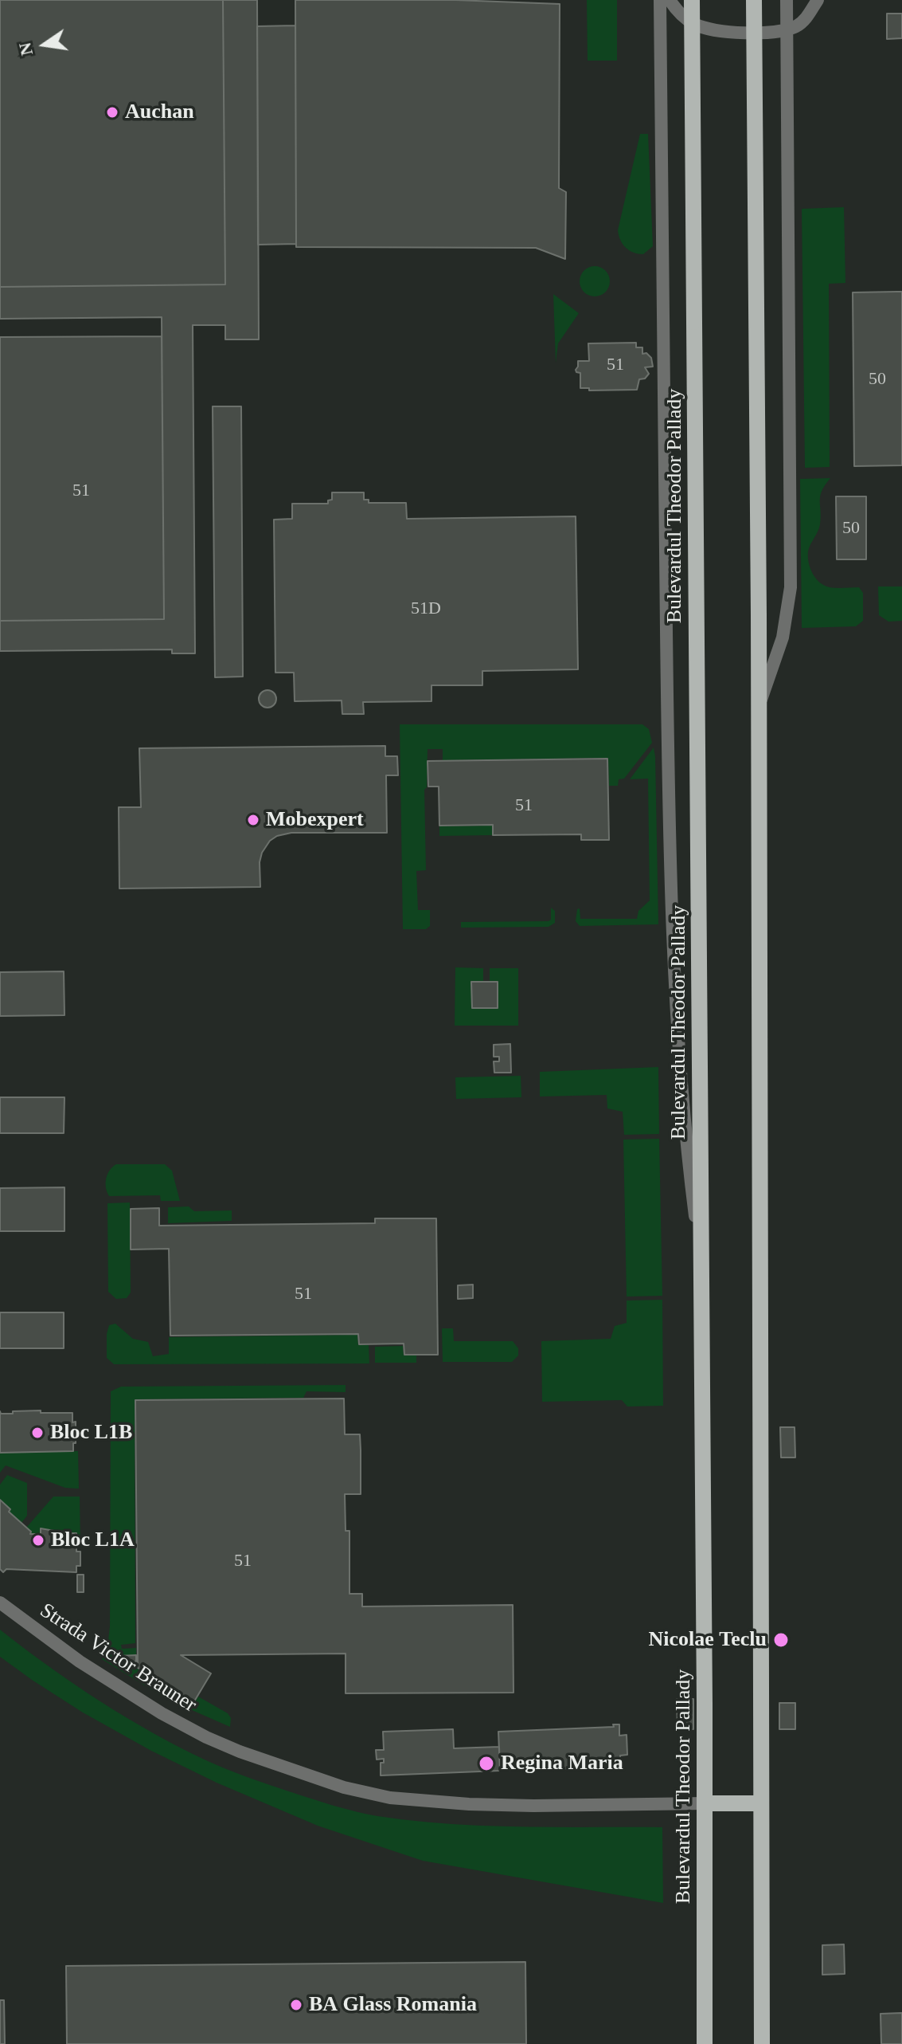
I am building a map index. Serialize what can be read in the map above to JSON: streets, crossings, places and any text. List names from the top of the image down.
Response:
{
  "streets": {
    "main road": ["Bulevardul Theodor Pallady"],
    "street": ["Strada Victor Brauner"]
  },
  "crossings": [
    ["Bulevardul Theodor Pallady", "Strada Victor Brauner"]
  ],
  "places": [
    "Auchan",
    "Mobexpert",
    "Bloc L1B",
    "Bloc L1A",
    "Nicolae Teclu",
    "Regina Maria",
    "BA Glass Romania"
  ],
  "house_numbers": [
    "51",
    "50",
    "51",
    "50",
    "51D",
    "51",
    "51",
    "51"
  ],
  "north": "left"
}
